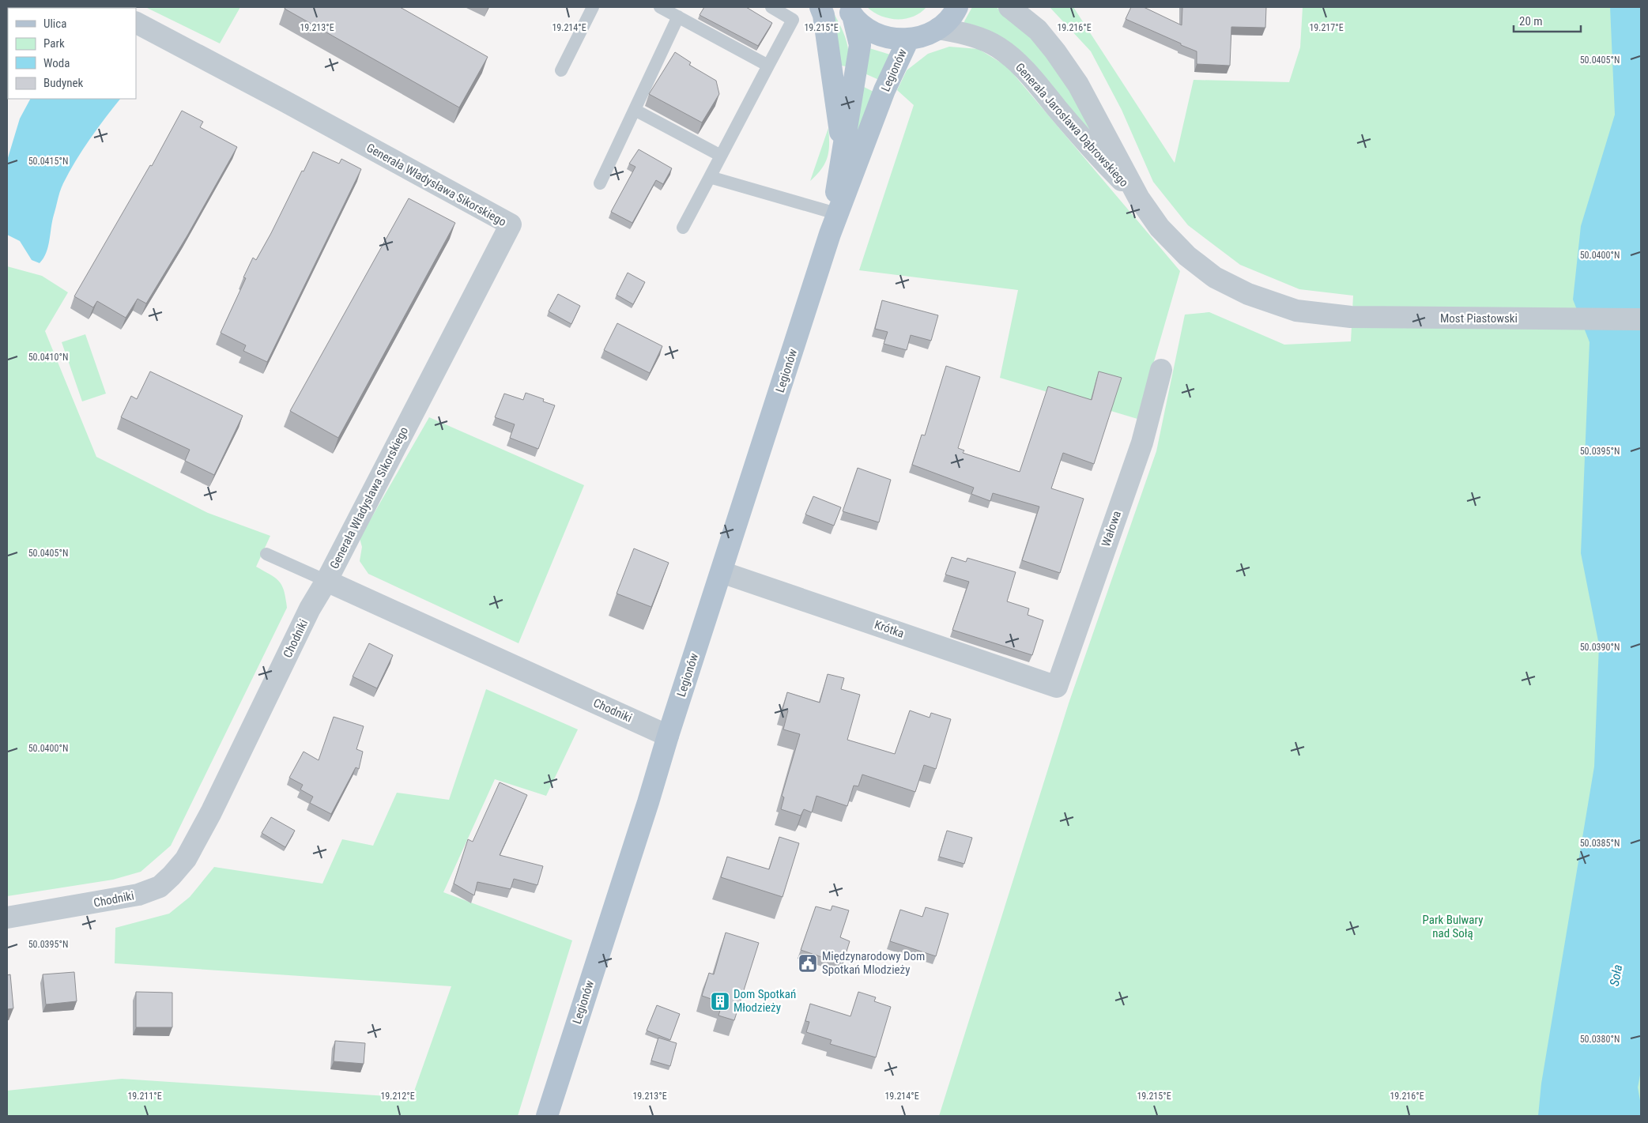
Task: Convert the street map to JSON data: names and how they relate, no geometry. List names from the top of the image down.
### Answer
{
  "streets": {
    "main road": ["Legionów"],
    "street": [
      "Generała Jarosława Dąbrowskiego",
      "Generała Władysława Sikorskiego",
      "Most Piastowski",
      "Wałowa",
      "Krótka",
      "Chodniki"
    ]
  },
  "crossings": [
    ["Legionów", "Krótka"],
    ["Legionów", "Chodniki"],
    ["Generała Jarosława Dąbrowskiego", "Most Piastowski"],
    ["Generała Władysława Sikorskiego", "Chodniki"],
    ["Wałowa", "Krótka"]
  ],
  "water": ["Soła"],
  "parks": ["Park Bulwary nad Sołą"],
  "places": {
    "public building": ["Międzynarodowy Dom Spotkań Mlodzieży"],
    "building": ["Dom Spotkań Młodzieży"]
  },
  "legend": [
    "Ulica",
    "Park",
    "Woda",
    "Budynek"
  ],
  "scale_bar": "20 m",
  "coordinates": [
    "19.213°E",
    "19.214°E",
    "19.215°E",
    "19.216°E",
    "19.217°E",
    "50.0405°N",
    "50.0415°N",
    "50.0400°N",
    "50.0410°N",
    "50.0395°N",
    "50.0390°N",
    "50.0385°N",
    "50.0380°N",
    "19.211°E",
    "19.212°E"
  ]
}
